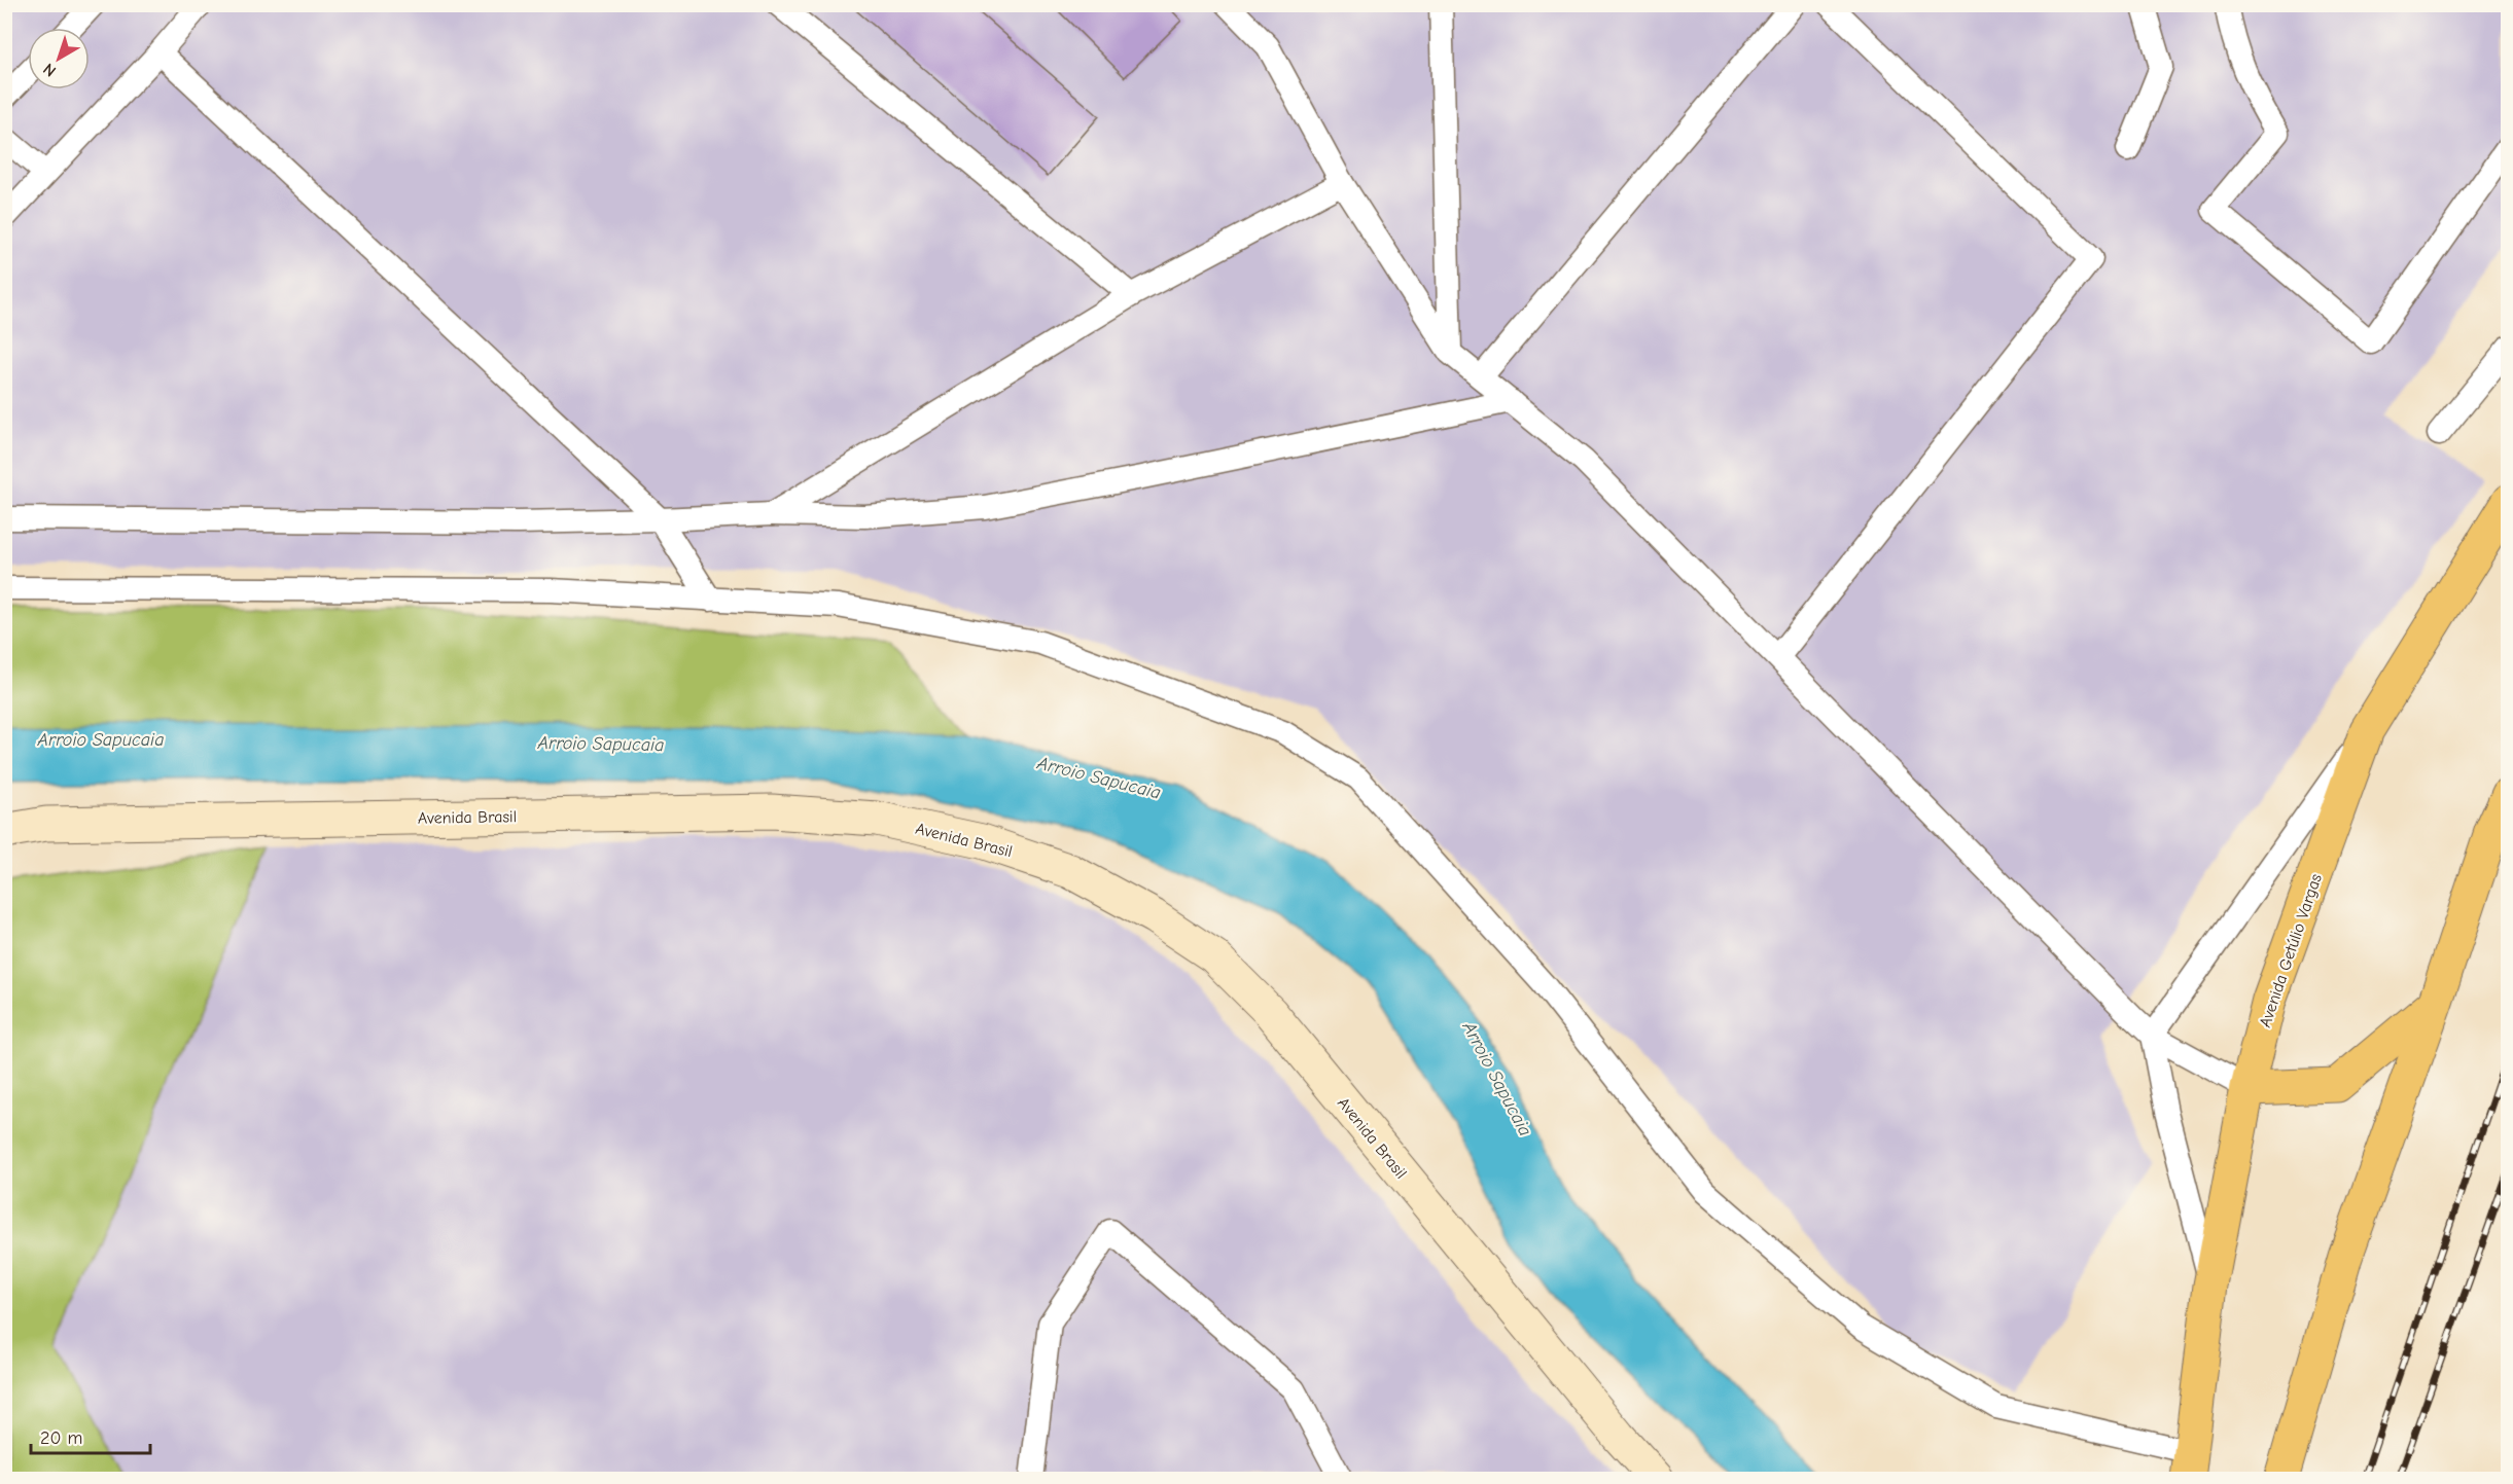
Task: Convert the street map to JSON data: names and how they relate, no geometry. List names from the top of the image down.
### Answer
{
  "streets": {
    "main road": ["Avenida Brasil", "Avenida Getúlio Vargas"]
  },
  "water": ["Arroio Sapucaia"],
  "scale_bar": "20 m",
  "north": "bottom left"
}
